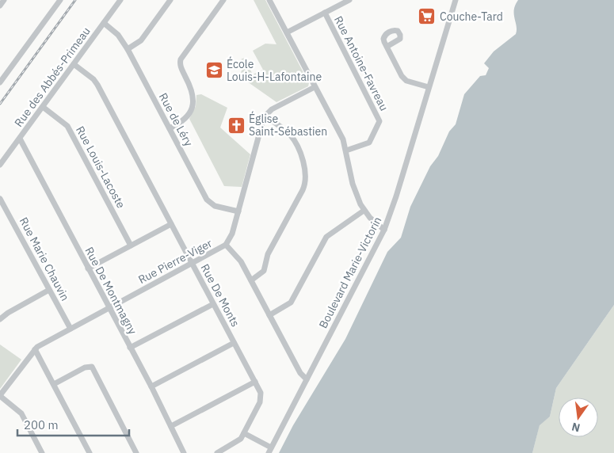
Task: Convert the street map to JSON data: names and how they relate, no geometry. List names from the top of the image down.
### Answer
{
  "streets": {
    "street": [
      "Rue Antoine-Favreau",
      "Rue des Abbés-Primeau",
      "Rue de Léry",
      "Rue Louis-Lacoste",
      "Rue Marie Chauvin",
      "Rue Pierre-Viger",
      "Boulevard Marie-Victorin",
      "Rue De Montmagny",
      "Rue De Monts"
    ]
  },
  "crossings": [
    ["Rue des Abbés-Primeau", "Rue de Léry"],
    ["Rue des Abbés-Primeau", "Rue Louis-Lacoste"],
    ["Rue des Abbés-Primeau", "Rue De Montmagny"],
    ["Rue des Abbés-Primeau", "Rue De Monts"],
    ["Rue de Léry", "Rue Pierre-Viger"],
    ["Rue Marie Chauvin", "Rue Pierre-Viger"],
    ["Rue Pierre-Viger", "Rue De Montmagny"],
    ["Rue Pierre-Viger", "Rue De Monts"]
  ],
  "places": {
    "supermarket": ["Couche-Tard"],
    "school or university": ["École Louis-H-Lafontaine"],
    "church": ["Église Saint-Sébastien"]
  },
  "scale_bar": "200 m",
  "north": "bottom"
}
